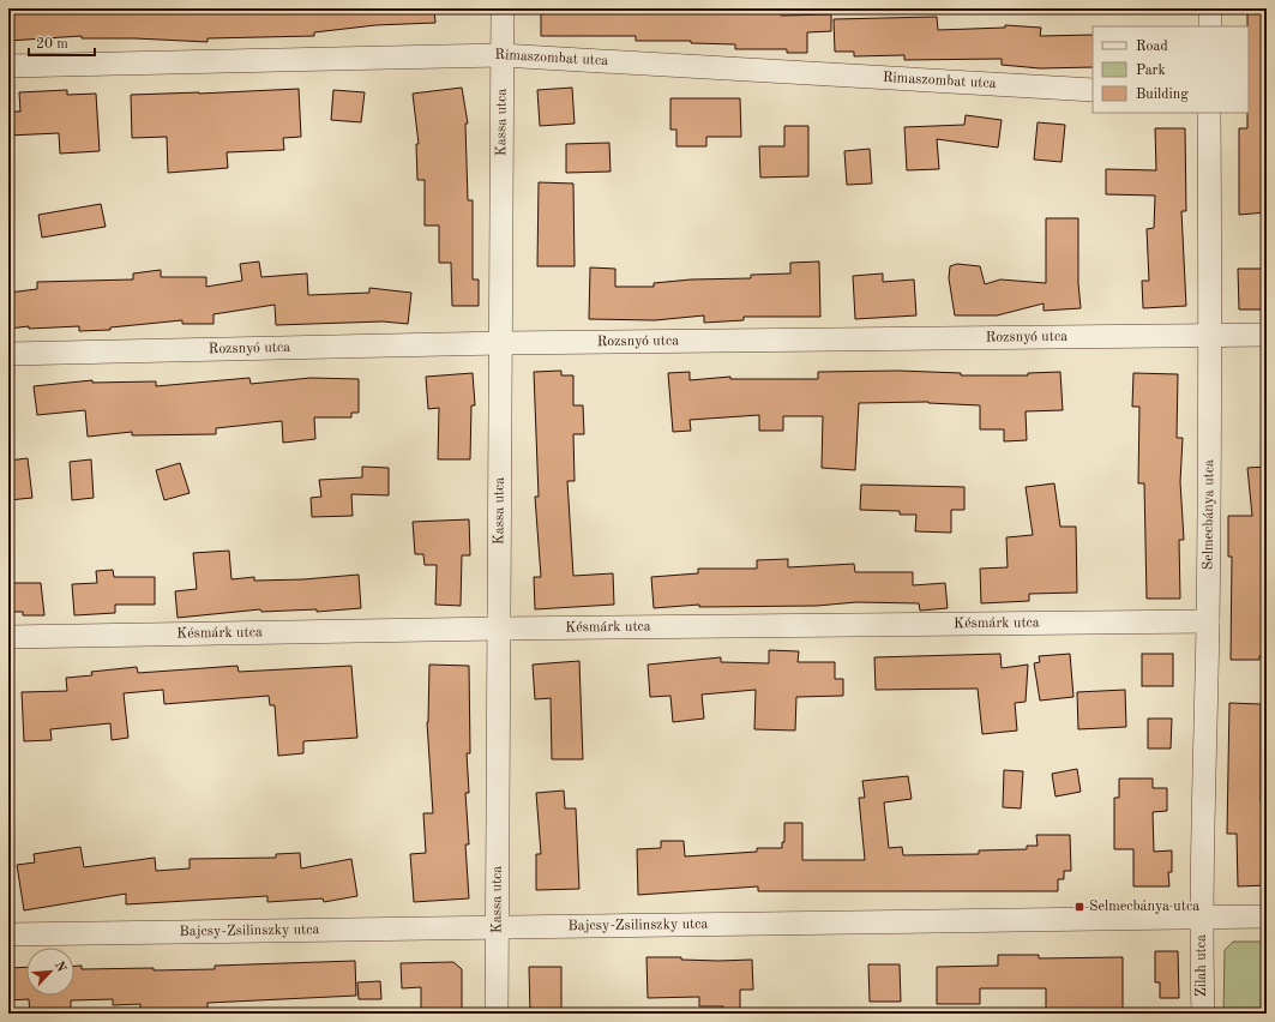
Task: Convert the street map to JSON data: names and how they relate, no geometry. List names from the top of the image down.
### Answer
{
  "streets": {
    "street": [
      "Rimaszombat utca",
      "Kassa utca",
      "Rozsnyó utca",
      "Selmecbánya utca",
      "Késmárk utca",
      "Bajcsy-Zsilinszky utca",
      "Zilah utca"
    ]
  },
  "crossings": [
    ["Rimaszombat utca", "Kassa utca"],
    ["Kassa utca", "Rozsnyó utca"],
    ["Kassa utca", "Késmárk utca"],
    ["Kassa utca", "Bajcsy-Zsilinszky utca"],
    ["Rozsnyó utca", "Selmecbánya utca"],
    ["Selmecbánya utca", "Késmárk utca"],
    ["Selmecbánya utca", "Bajcsy-Zsilinszky utca"],
    ["Selmecbánya utca", "Zilah utca"],
    ["Bajcsy-Zsilinszky utca", "Zilah utca"]
  ],
  "places": {
    "transit": ["Selmecbánya utca"]
  },
  "legend": ["Road", "Park", "Building"],
  "scale_bar": "20 m",
  "north": "top right"
}
